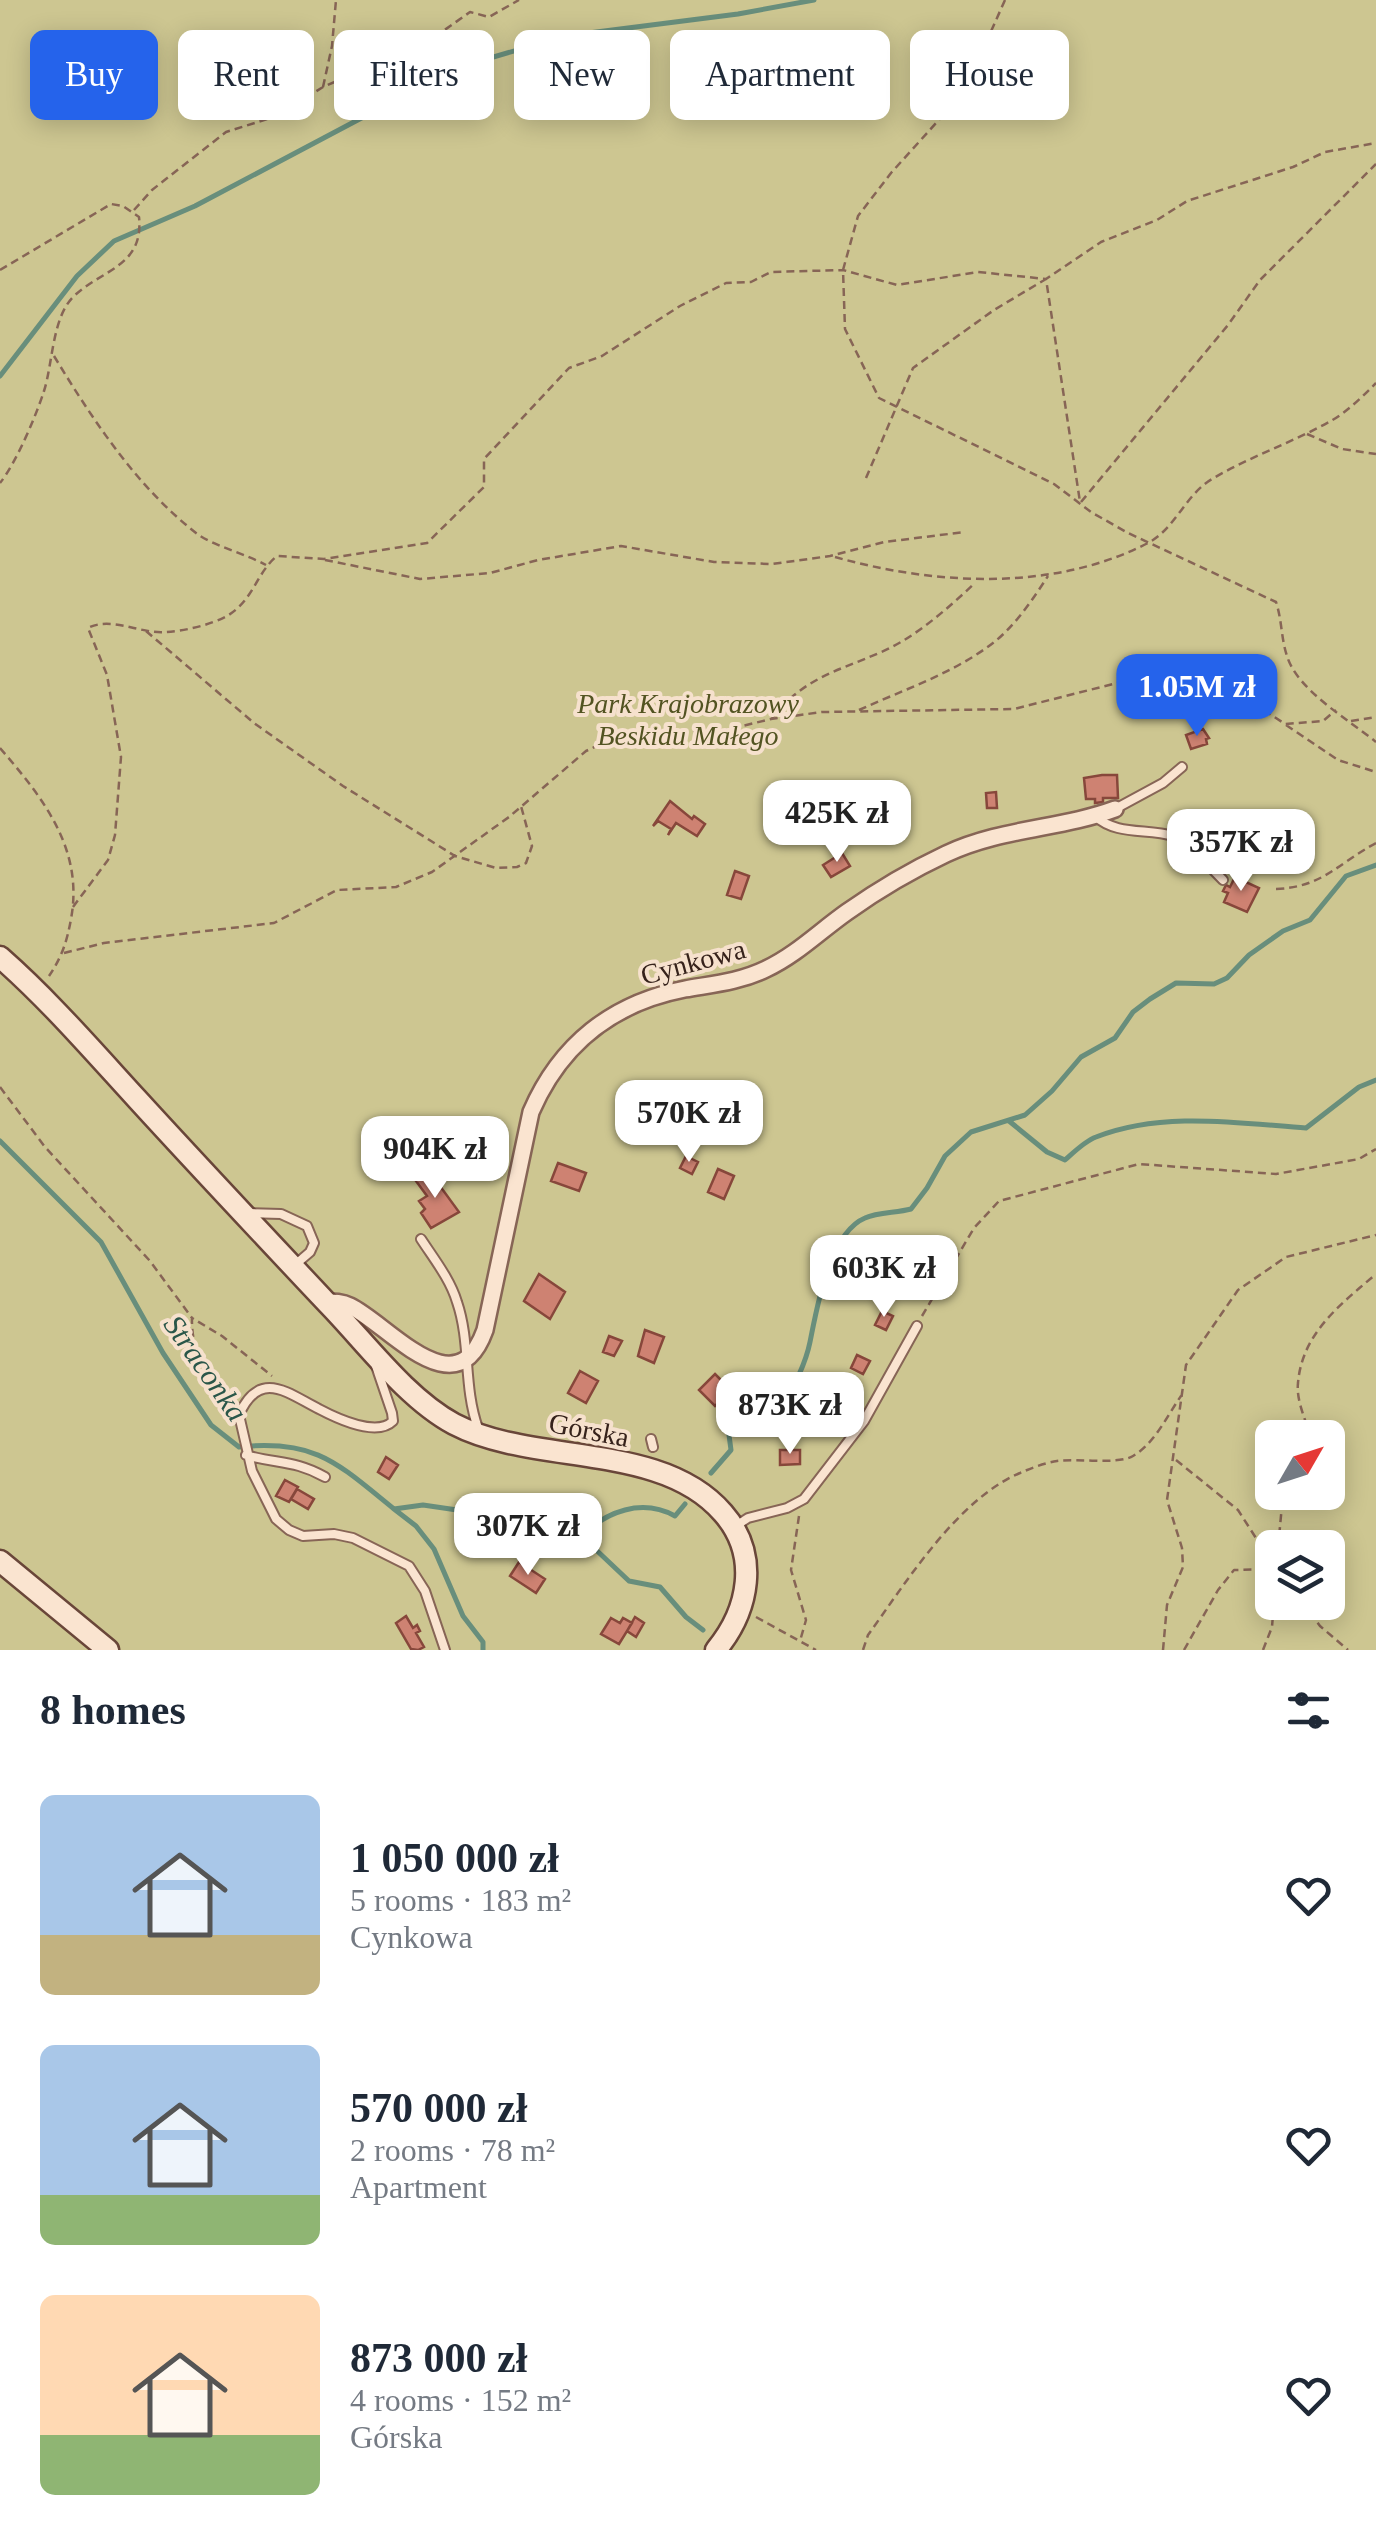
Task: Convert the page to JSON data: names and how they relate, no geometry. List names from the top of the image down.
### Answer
{
  "streets": {
    "street": ["Cynkowa", "Górska"]
  },
  "water": ["Straconka"],
  "parks": ["Park Krajobrazowy Beskidu Małego"],
  "north": "top right",
  "page": {
    "chip": [
      "Buy",
      "Rent",
      "Filters",
      "New",
      "Apartment",
      "House"
    ],
    "price": [
      "1.05M zł",
      "425K zł",
      "357K zł",
      "570K zł",
      "904K zł",
      "603K zł",
      "873K zł",
      "307K zł"
    ],
    "heading": "8 homes",
    "list": [
      {
        "name": "1 050 000 zł",
        "note": "5 rooms · 183 m² · Cynkowa"
      },
      {
        "name": "570 000 zł",
        "note": "2 rooms · 78 m² · Apartment"
      },
      {
        "name": "873 000 zł",
        "note": "4 rooms · 152 m² · Górska"
      }
    ]
  }
}
